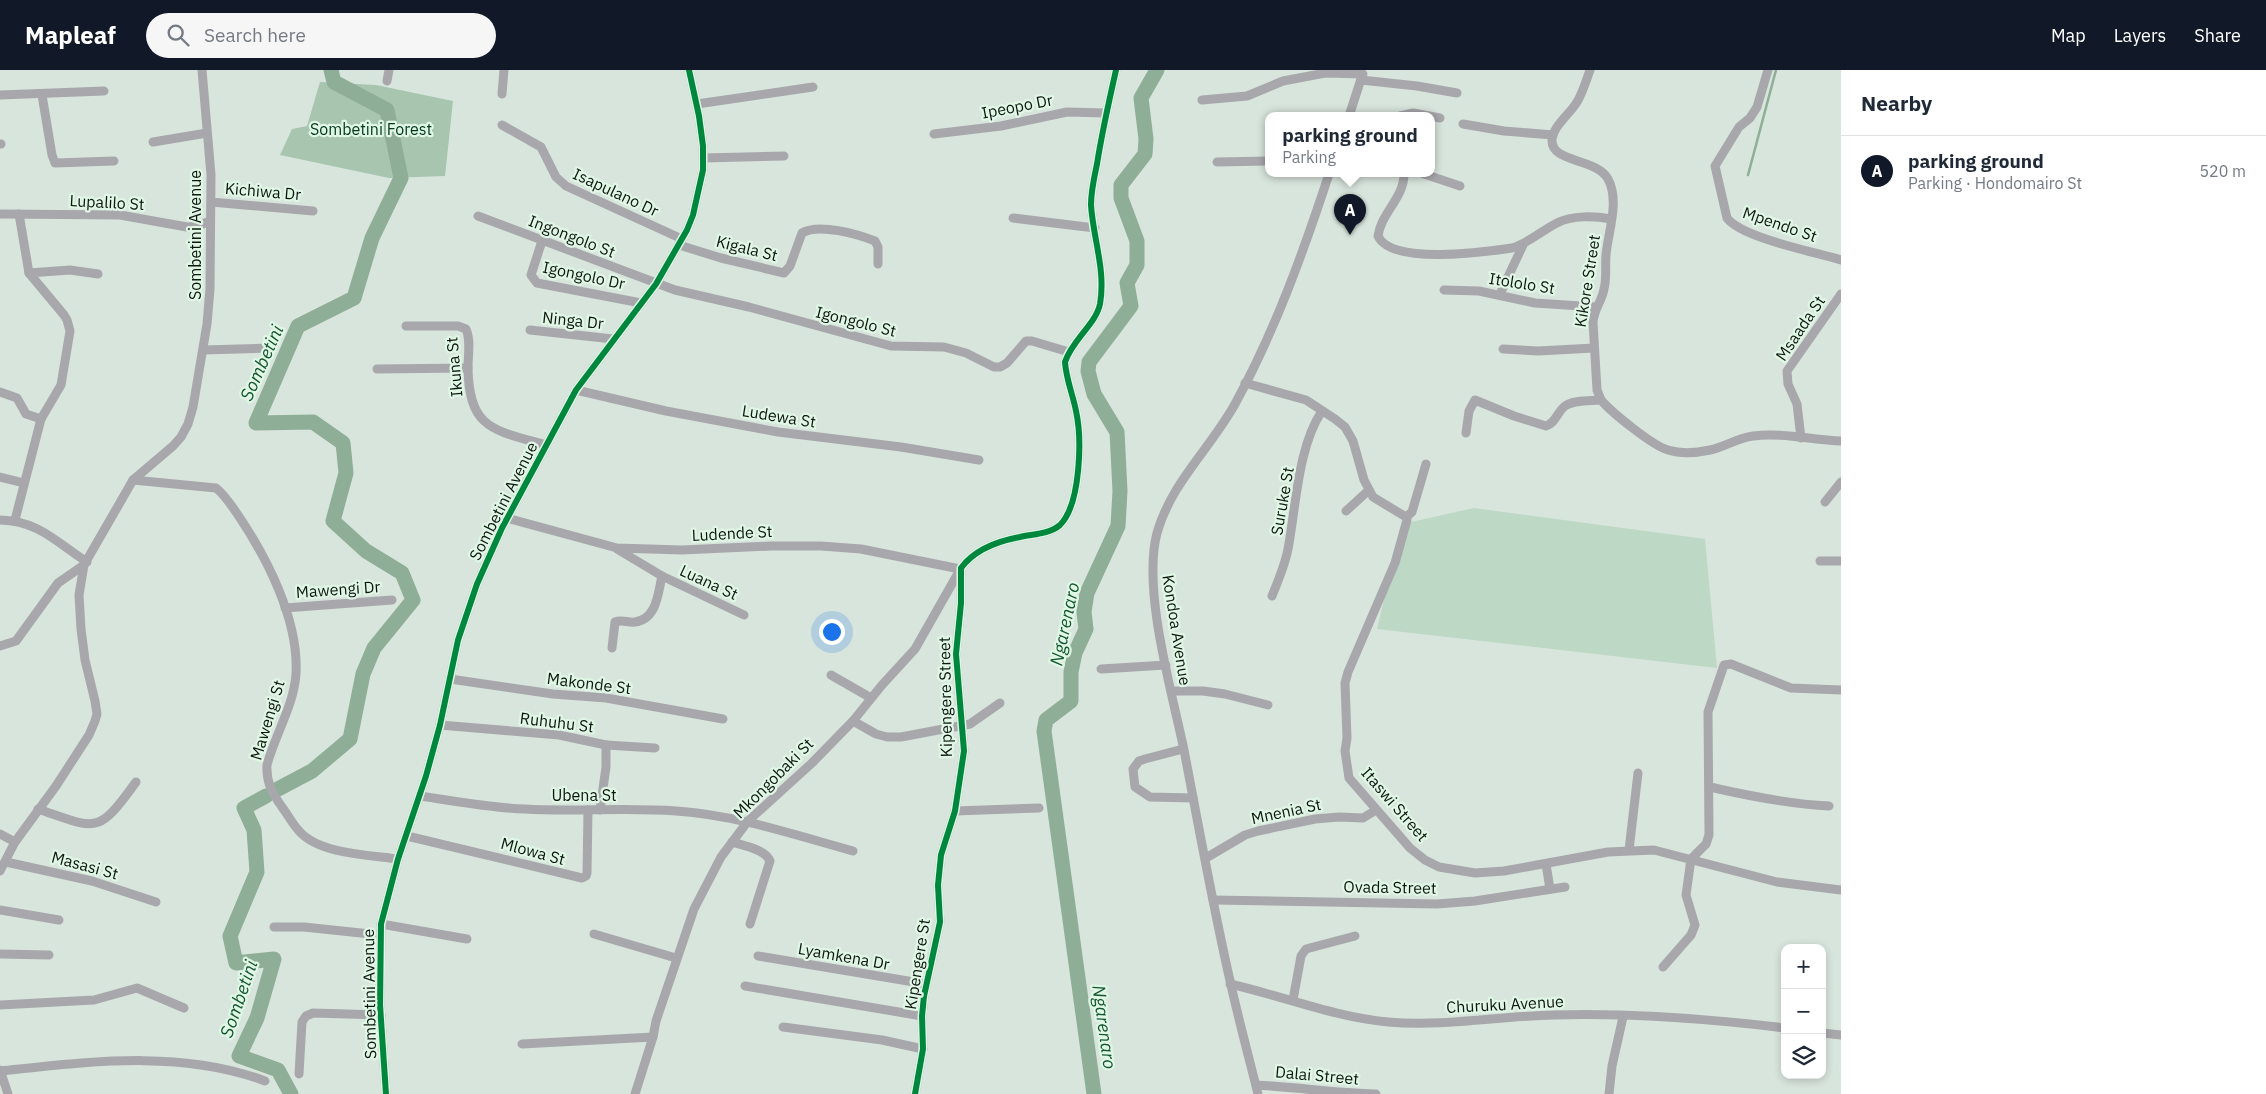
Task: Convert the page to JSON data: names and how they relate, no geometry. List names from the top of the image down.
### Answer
{
  "streets": {
    "street": [
      "Ipeopo Dr",
      "Kichiwa Dr",
      "Isapulano Dr",
      "Lupalilo St",
      "Mpendo St",
      "Sombetini Avenue",
      "Ingongolo St",
      "Kigala St",
      "Igongolo Dr",
      "Kikore Street",
      "Itololo St",
      "Ninga Dr",
      "Igongolo St",
      "Msaada St",
      "Ikuna St",
      "Ludewa St",
      "Suruke St",
      "Ludende St",
      "Luana St",
      "Mawengi Dr",
      "Kondoa Avenue",
      "Makonde St",
      "Kipengere Street",
      "Mawengi St",
      "Ruhuhu St",
      "Mkongobaki St",
      "Ubena St",
      "Itaswi Street",
      "Mnenia St",
      "Mlowa St",
      "Masasi St",
      "Ovada Street",
      "Lyamkena Dr",
      "Kipengere St",
      "Churuku Avenue",
      "Dalai Street"
    ]
  },
  "crossings": [
    ["Kichiwa Dr", "Sombetini Avenue"],
    ["Isapulano Dr", "Sombetini Avenue"],
    ["Isapulano Dr", "Kigala St"],
    ["Lupalilo St", "Sombetini Avenue"],
    ["Sombetini Avenue", "Ingongolo St"],
    ["Sombetini Avenue", "Kigala St"],
    ["Sombetini Avenue", "Igongolo Dr"],
    ["Sombetini Avenue", "Ninga Dr"],
    ["Sombetini Avenue", "Igongolo St"],
    ["Sombetini Avenue", "Ikuna St"],
    ["Sombetini Avenue", "Ludewa St"],
    ["Sombetini Avenue", "Ludende St"],
    ["Sombetini Avenue", "Makonde St"],
    ["Sombetini Avenue", "Mawengi St"],
    ["Sombetini Avenue", "Ruhuhu St"],
    ["Sombetini Avenue", "Ubena St"],
    ["Sombetini Avenue", "Mlowa St"],
    ["Sombetini Avenue", "Masasi St"],
    ["Ingongolo St", "Igongolo Dr"],
    ["Ingongolo St", "Igongolo St"],
    ["Kikore Street", "Itololo St"],
    ["Ludende St", "Luana St"],
    ["Ludende St", "Kipengere Street"],
    ["Ludende St", "Mkongobaki St"],
    ["Mawengi Dr", "Mawengi St"],
    ["Kondoa Avenue", "Mnenia St"],
    ["Kondoa Avenue", "Ovada Street"],
    ["Kondoa Avenue", "Churuku Avenue"],
    ["Kondoa Avenue", "Dalai Street"],
    ["Kipengere Street", "Mkongobaki St"],
    ["Kipengere Street", "Kipengere St"],
    ["Ruhuhu St", "Ubena St"],
    ["Mkongobaki St", "Ubena St"],
    ["Ubena St", "Mlowa St"],
    ["Itaswi Street", "Mnenia St"],
    ["Lyamkena Dr", "Kipengere St"]
  ],
  "water": ["Sombetini", "Ngarenaro"],
  "parks": ["Sombetini Forest"],
  "page": {
    "header": "Mapleaf",
    "search": "Search here",
    "nav": ["Map", "Layers", "Share"],
    "heading": "Nearby",
    "popup": ["parking ground", "Parking"],
    "list": [
      {
        "mark": "A",
        "name": "parking ground",
        "note": "Parking · Hondomairo St",
        "value": "520 m"
      }
    ],
    "pins": "A",
    "map_buttons": ["+", "−"]
  }
}
